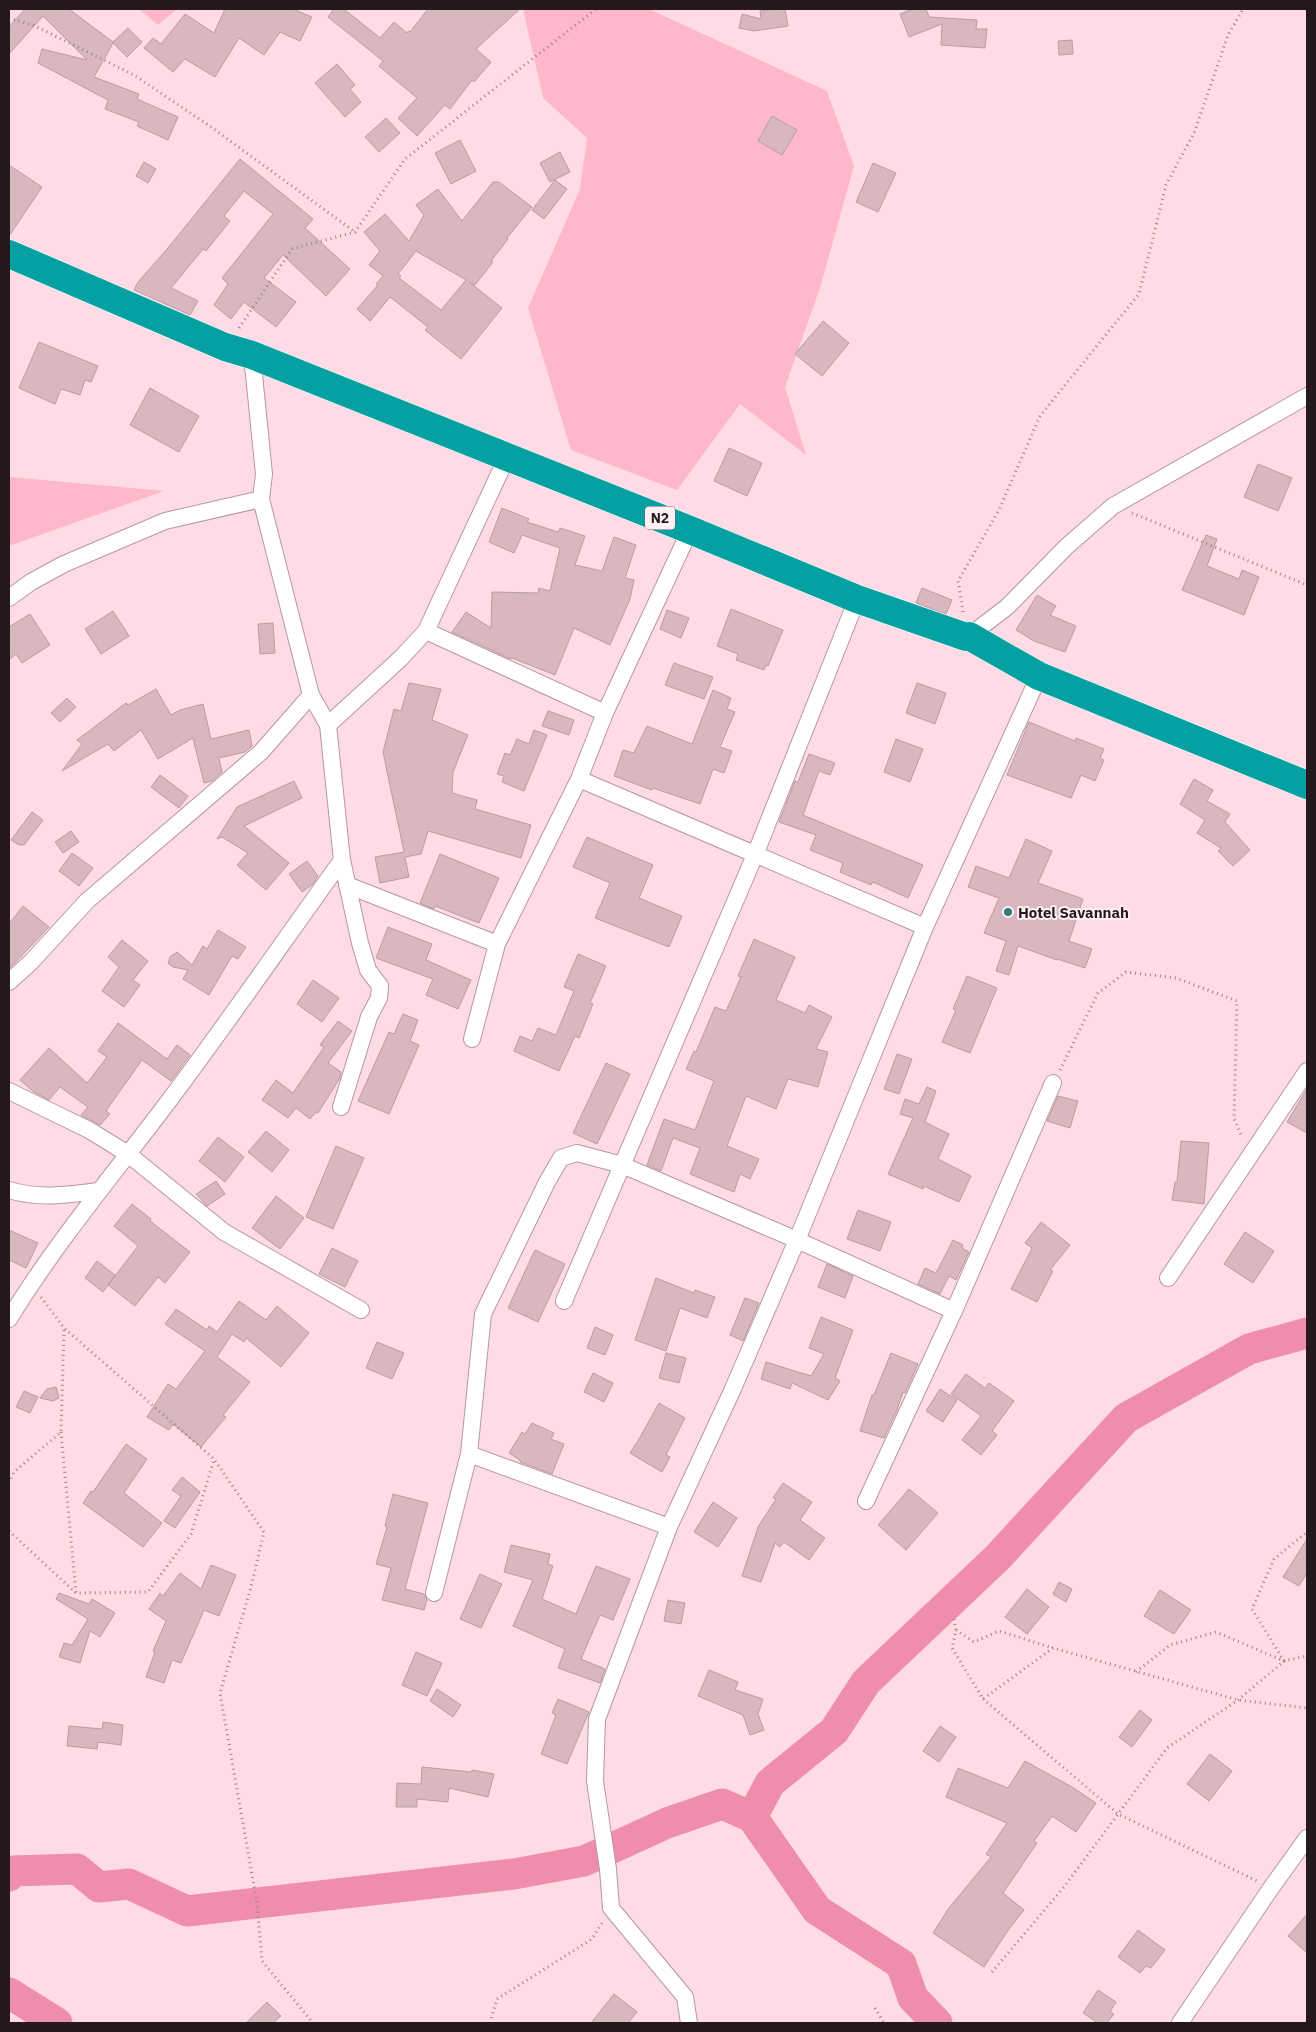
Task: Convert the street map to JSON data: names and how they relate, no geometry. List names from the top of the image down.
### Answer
{
  "streets": {
    "highway": ["N2"]
  },
  "places": ["Hotel Savannah"]
}
